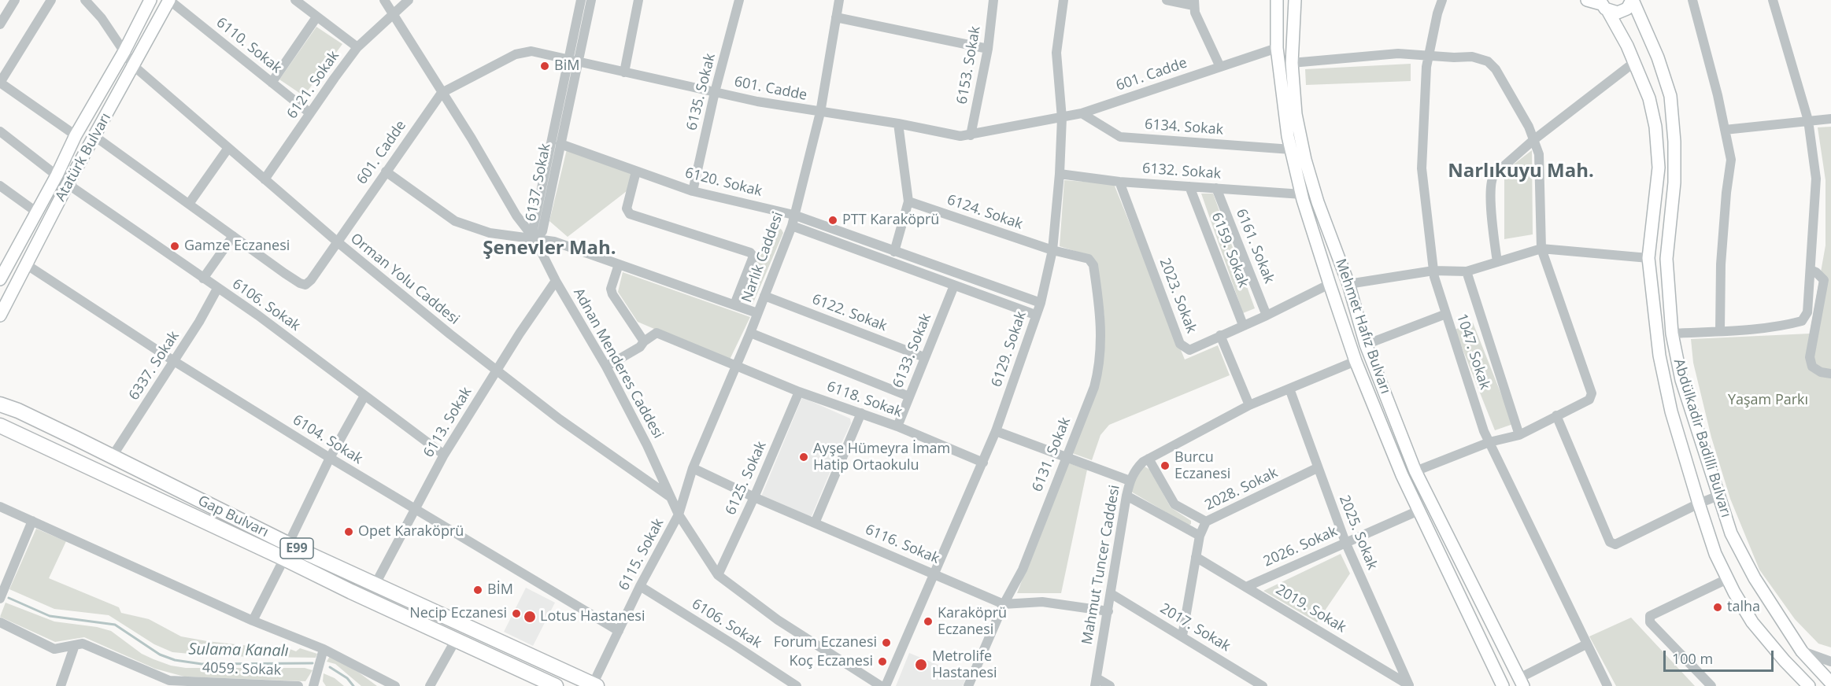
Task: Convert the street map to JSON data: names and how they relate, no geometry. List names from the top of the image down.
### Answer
{
  "streets": {
    "highway": ["Gap Bulvarı", "E99"],
    "main road": ["Atatürk Bulvarı", "Mehmet Hafız Bulvarı", "Abdülkadir Badilli Bulvarı"],
    "street": [
      "6110. Sokak",
      "6153. Sokak",
      "601. Cadde",
      "6121. Sokak",
      "6135. Sokak",
      "6134. Sokak",
      "6132. Sokak",
      "6137. Sokak",
      "6120. Sokak",
      "6124. Sokak",
      "6161. Sokak",
      "6159. Sokak",
      "Narlık Caddesi",
      "Orman Yolu Caddesi",
      "2023. Sokak",
      "6106. Sokak",
      "6122. Sokak",
      "6129. Sokak",
      "6133. Sokak",
      "1047. Sokak",
      "Adnan Menderes Caddesi",
      "6337. Sokak",
      "6118. Sokak",
      "6113. Sokak",
      "6104. Sokak",
      "6131. Sokak",
      "6125. Sokak",
      "2028. Sokak",
      "2025. Sokak",
      "6116. Sokak",
      "2026. Sokak",
      "6115. Sokak",
      "Mahmut Tuncer Caddesi",
      "2019. Sokak",
      "2017. Sokak",
      "4059. Sokak"
    ]
  },
  "crossings": [
    ["6110. Sokak", "6121. Sokak"],
    ["6110. Sokak", "Atatürk Bulvarı"],
    ["6153. Sokak", "601. Cadde"],
    ["601. Cadde", "6135. Sokak"],
    ["601. Cadde", "6134. Sokak"],
    ["601. Cadde", "6137. Sokak"],
    ["601. Cadde", "Narlık Caddesi"],
    ["601. Cadde", "Orman Yolu Caddesi"],
    ["601. Cadde", "Mehmet Hafız Bulvarı"],
    ["601. Cadde", "6129. Sokak"],
    ["601. Cadde", "Adnan Menderes Caddesi"],
    ["6121. Sokak", "Orman Yolu Caddesi"],
    ["6121. Sokak", "Adnan Menderes Caddesi"],
    ["6135. Sokak", "6120. Sokak"],
    ["6134. Sokak", "Mehmet Hafız Bulvarı"],
    ["Atatürk Bulvarı", "Orman Yolu Caddesi"],
    ["Atatürk Bulvarı", "6106. Sokak"],
    ["Atatürk Bulvarı", "6104. Sokak"],
    ["6132. Sokak", "6161. Sokak"],
    ["6132. Sokak", "6159. Sokak"],
    ["6132. Sokak", "2023. Sokak"],
    ["6132. Sokak", "Mehmet Hafız Bulvarı"],
    ["6132. Sokak", "6129. Sokak"],
    ["6137. Sokak", "6120. Sokak"],
    ["6137. Sokak", "Adnan Menderes Caddesi"],
    ["6120. Sokak", "Narlık Caddesi"],
    ["6120. Sokak", "6129. Sokak"],
    ["6124. Sokak", "6129. Sokak"],
    ["6124. Sokak", "6131. Sokak"],
    ["6161. Sokak", "2023. Sokak"],
    ["6159. Sokak", "2023. Sokak"],
    ["Narlık Caddesi", "6122. Sokak"],
    ["Narlık Caddesi", "Adnan Menderes Caddesi"],
    ["Narlık Caddesi", "6118. Sokak"],
    ["Narlık Caddesi", "6116. Sokak"],
    ["Narlık Caddesi", "6115. Sokak"],
    ["Orman Yolu Caddesi", "Adnan Menderes Caddesi"],
    ["Orman Yolu Caddesi", "6113. Sokak"],
    ["2023. Sokak", "Mehmet Hafız Bulvarı"],
    ["6106. Sokak", "6337. Sokak"],
    ["6106. Sokak", "6113. Sokak"],
    ["6106. Sokak", "6115. Sokak"],
    ["6122. Sokak", "6133. Sokak"],
    ["Mehmet Hafız Bulvarı", "2026. Sokak"],
    ["Mehmet Hafız Bulvarı", "Mahmut Tuncer Caddesi"],
    ["6129. Sokak", "6118. Sokak"],
    ["6129. Sokak", "6131. Sokak"],
    ["6129. Sokak", "6116. Sokak"],
    ["6133. Sokak", "6118. Sokak"],
    ["Adnan Menderes Caddesi", "6113. Sokak"],
    ["Adnan Menderes Caddesi", "6125. Sokak"],
    ["Adnan Menderes Caddesi", "6115. Sokak"],
    ["6337. Sokak", "6104. Sokak"],
    ["6337. Sokak", "Gap Bulvarı"],
    ["6118. Sokak", "6125. Sokak"],
    ["6113. Sokak", "6104. Sokak"],
    ["6113. Sokak", "Gap Bulvarı"],
    ["6104. Sokak", "6115. Sokak"],
    ["6131. Sokak", "6116. Sokak"],
    ["6125. Sokak", "6116. Sokak"],
    ["2028. Sokak", "2025. Sokak"],
    ["2028. Sokak", "2019. Sokak"],
    ["2028. Sokak", "2017. Sokak"],
    ["Gap Bulvarı", "6115. Sokak"],
    ["2025. Sokak", "2026. Sokak"],
    ["2025. Sokak", "Mahmut Tuncer Caddesi"],
    ["2025. Sokak", "2019. Sokak"],
    ["6116. Sokak", "Mahmut Tuncer Caddesi"],
    ["2026. Sokak", "2019. Sokak"],
    ["Mahmut Tuncer Caddesi", "2017. Sokak"]
  ],
  "districts": ["Narlıkuyu Mah.", "Şenevler Mah."],
  "water": ["Sulama Kanalı"],
  "parks": ["Yaşam Parkı"],
  "places": [
    "BiM",
    "PTT Karaköprü",
    "Gamze Eczanesi",
    "Ayşe Hümeyra İmam Hatip Ortaokulu",
    "Burcu Eczanesi",
    "Opet Karaköprü",
    "BİM",
    "talha",
    "Necip Eczanesi",
    "Lotus Hastanesi",
    "Karaköprü Eczanesi",
    "Forum Eczanesi",
    "Koç Eczanesi",
    "Metrolife Hastanesi"
  ],
  "scale_bar": "100 m"
}
